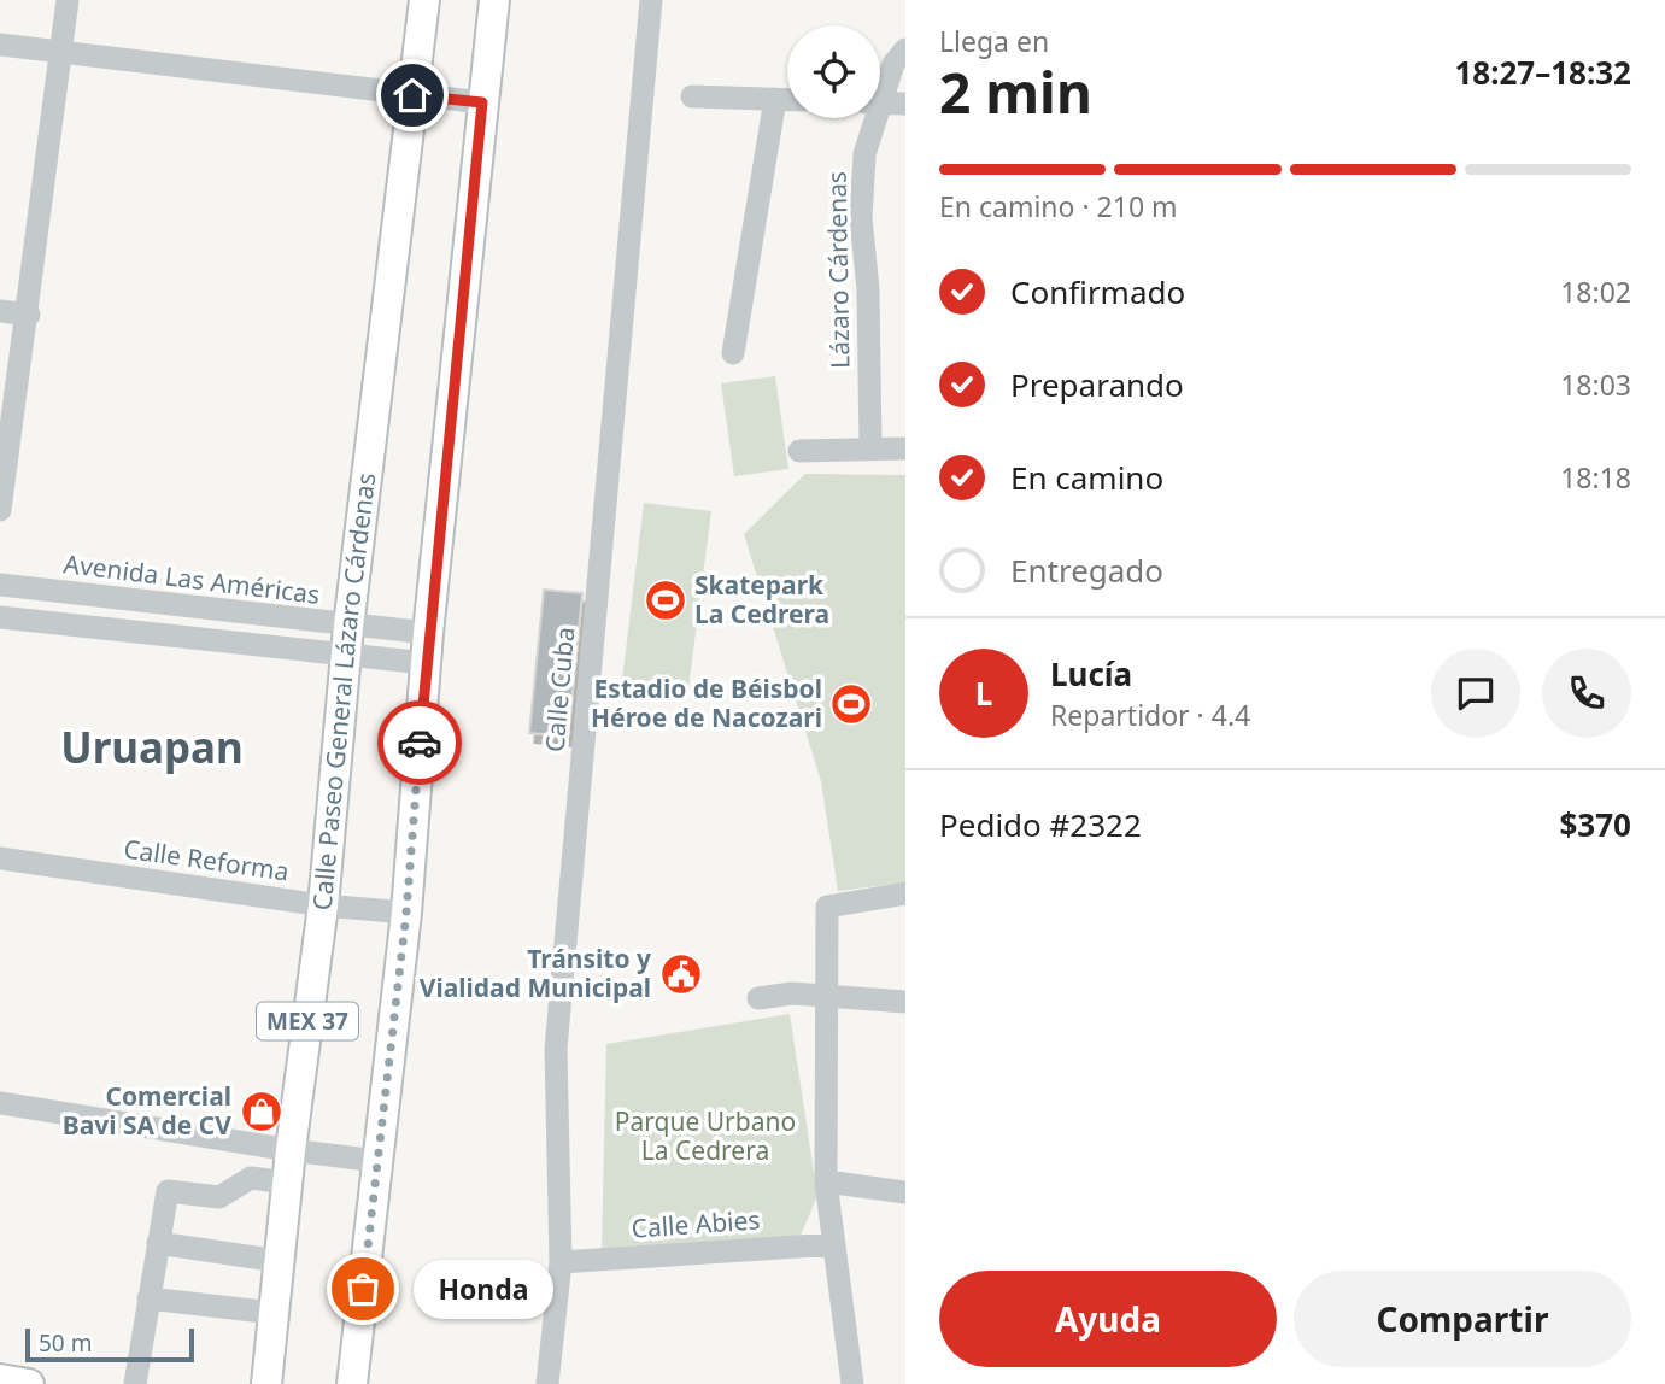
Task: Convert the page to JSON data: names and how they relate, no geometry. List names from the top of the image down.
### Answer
{
  "streets": {
    "main road": ["Calle Paseo General Lázaro Cárdenas", "MEX 37"],
    "street": [
      "Lázaro Cárdenas",
      "Avenida Las Américas",
      "Calle Cuba",
      "Calle Reforma",
      "Calle Abies"
    ]
  },
  "crossings": [
    ["Avenida Las Américas", "Calle Paseo General Lázaro Cárdenas"],
    ["Avenida Las Américas", "MEX 37"],
    ["Calle Cuba", "Calle Abies"],
    ["Calle Paseo General Lázaro Cárdenas", "Calle Reforma"],
    ["Calle Reforma", "MEX 37"]
  ],
  "districts": ["Uruapan"],
  "parks": ["Parque Urbano La Cedrera"],
  "places": {
    "sports": ["Skatepark La Cedrera", "Estadio de Béisbol Héroe de Nacozari"],
    "public building": ["Tránsito y Vialidad Municipal"],
    "shop": ["Comercial Bavi SA de CV"],
    "other": ["Honda"]
  },
  "scale_bar": "50 m",
  "page": {
    "heading": ["2 min", "Llega en", "18:27–18:32"],
    "panel": [
      "Lucía",
      "Repartidor · 4.4",
      "Pedido #2322",
      "$370"
    ],
    "bar": "En camino · 210 m",
    "list": [
      ["Confirmado", "18:02"],
      ["Preparando", "18:03"],
      ["En camino", "18:18"],
      "Entregado"
    ],
    "round": "L",
    "buttons": ["Ayuda", "Compartir"],
    "bubble": "Honda",
    "scale": "50 m"
  }
}
